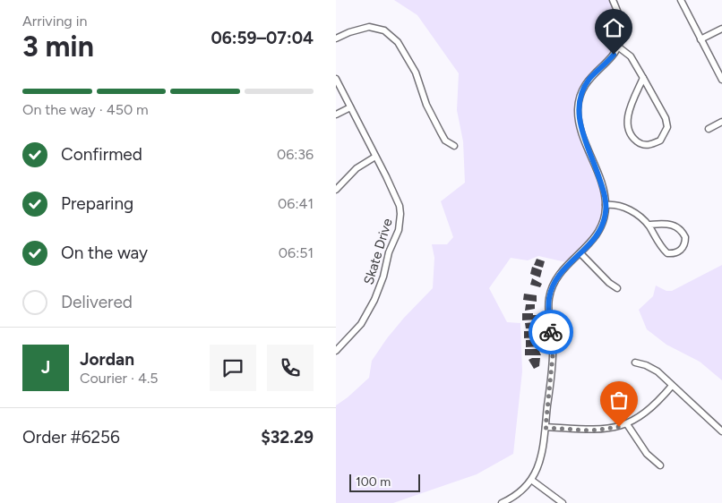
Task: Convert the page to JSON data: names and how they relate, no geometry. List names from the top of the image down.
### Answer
{
  "streets": {
    "street": ["Skate Drive"]
  },
  "scale_bar": "100 m",
  "page": {
    "heading": ["3 min", "Arriving in", "06:59–07:04"],
    "panel": [
      "Jordan",
      "Courier · 4.5",
      "Order #6256",
      "$32.29"
    ],
    "bar": "On the way · 450 m",
    "list": [
      ["Confirmed", "06:36"],
      ["Preparing", "06:41"],
      ["On the way", "06:51"],
      "Delivered"
    ],
    "round": "J",
    "scale": "100 m"
  }
}
